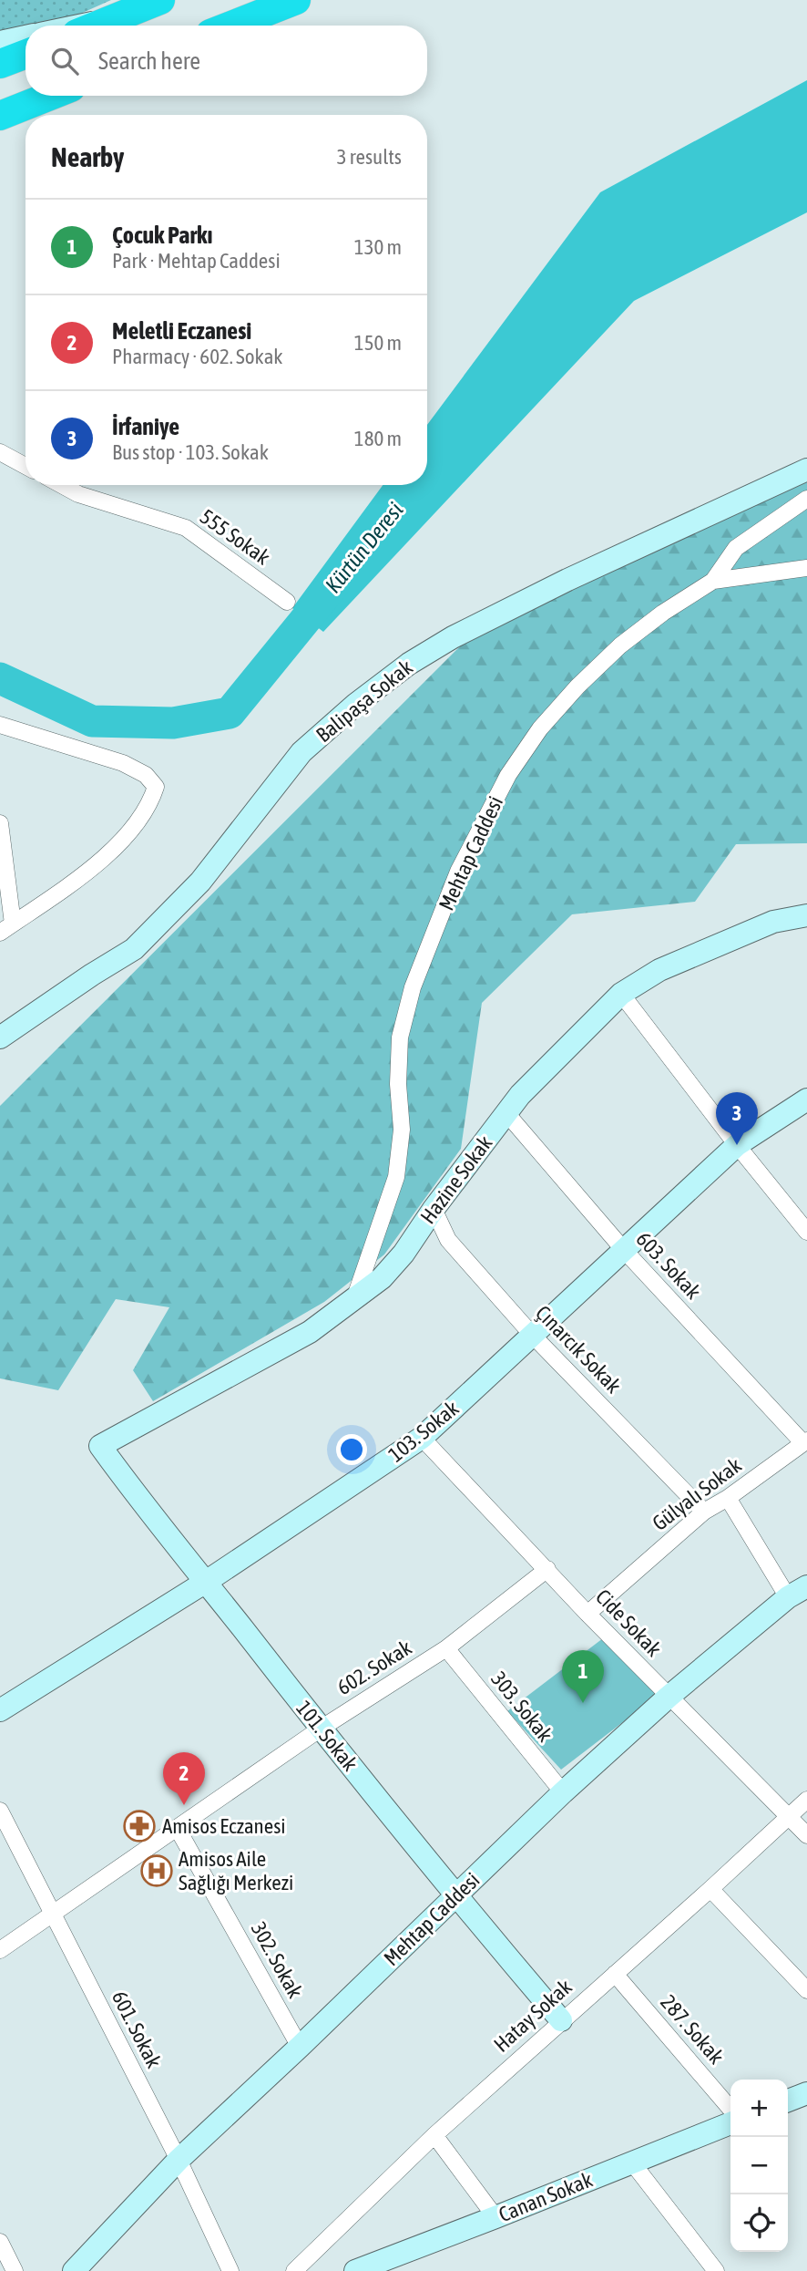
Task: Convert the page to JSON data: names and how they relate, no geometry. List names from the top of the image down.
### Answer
{
  "streets": {
    "street": [
      "555 Sokak",
      "Balipaşa Sokak",
      "Mehtap Caddesi",
      "Hazine Sokak",
      "603. Sokak",
      "Çınarcık Sokak",
      "103. Sokak",
      "Gülyalı Sokak",
      "Cide Sokak",
      "602. Sokak",
      "303. Sokak",
      "101. Sokak",
      "302. Sokak",
      "Hatay Sokak",
      "601. Sokak",
      "287. Sokak",
      "Canan Sokak"
    ]
  },
  "crossings": [
    ["Mehtap Caddesi", "Hazine Sokak"],
    ["Mehtap Caddesi", "Cide Sokak"],
    ["Mehtap Caddesi", "303. Sokak"],
    ["Mehtap Caddesi", "101. Sokak"],
    ["Mehtap Caddesi", "302. Sokak"],
    ["Mehtap Caddesi", "601. Sokak"],
    ["Hazine Sokak", "603. Sokak"],
    ["Hazine Sokak", "Çınarcık Sokak"],
    ["Hazine Sokak", "101. Sokak"],
    ["603. Sokak", "103. Sokak"],
    ["603. Sokak", "Gülyalı Sokak"],
    ["Çınarcık Sokak", "103. Sokak"],
    ["Çınarcık Sokak", "Gülyalı Sokak"],
    ["103. Sokak", "Cide Sokak"],
    ["103. Sokak", "101. Sokak"],
    ["Gülyalı Sokak", "Cide Sokak"],
    ["Cide Sokak", "602. Sokak"],
    ["Cide Sokak", "Hatay Sokak"],
    ["602. Sokak", "303. Sokak"],
    ["602. Sokak", "101. Sokak"],
    ["602. Sokak", "302. Sokak"],
    ["602. Sokak", "601. Sokak"],
    ["101. Sokak", "Hatay Sokak"],
    ["Hatay Sokak", "287. Sokak"]
  ],
  "water": ["Kürtün Deresi"],
  "places": {
    "pharmacy": ["Amisos Eczanesi"],
    "hospital": ["Amisos Aile Sağlığı Merkezi"]
  },
  "page": {
    "search": "Search here",
    "heading": ["Nearby", "3 results"],
    "list": [
      {
        "mark": "1",
        "name": "Çocuk Parkı",
        "note": "Park · Mehtap Caddesi",
        "value": "130 m"
      },
      {
        "mark": "2",
        "name": "Meletli Eczanesi",
        "note": "Pharmacy · 602. Sokak",
        "value": "150 m"
      },
      {
        "mark": "3",
        "name": "İrfaniye",
        "note": "Bus stop · 103. Sokak",
        "value": "180 m"
      }
    ],
    "pins": ["3", "1", "2"],
    "map_buttons": ["+", "−"]
  }
}
